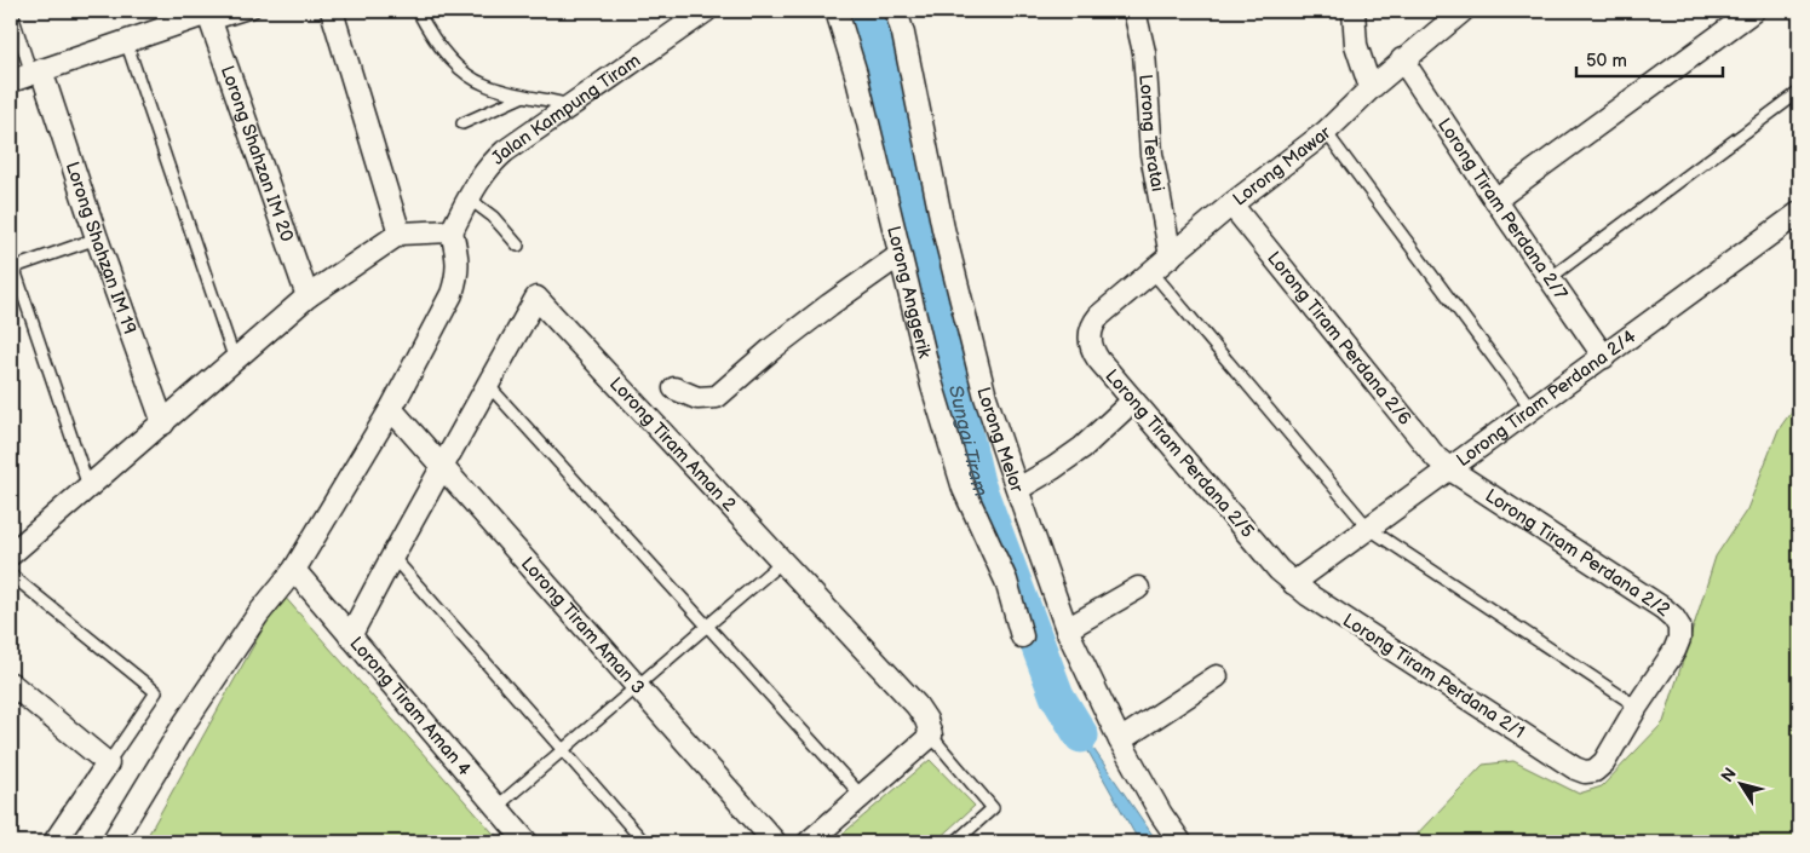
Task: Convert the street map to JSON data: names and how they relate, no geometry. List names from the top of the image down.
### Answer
{
  "streets": {
    "street": [
      "Jalan Kampung Tiram",
      "Lorong Teratai",
      "Lorong Shahzan IM 20",
      "Lorong Mawar",
      "Lorong Tiram Perdana 2/7",
      "Lorong Shahzan IM 19",
      "Lorong Anggerik",
      "Lorong Tiram Perdana 2/6",
      "Lorong Tiram Perdana 2/4",
      "Lorong Melor",
      "Lorong Tiram Aman 2",
      "Lorong Tiram Perdana 2/5",
      "Lorong Tiram Perdana 2/2",
      "Lorong Tiram Aman 3",
      "Lorong Tiram Perdana 2/1",
      "Lorong Tiram Aman 4"
    ]
  },
  "crossings": [
    ["Lorong Teratai", "Lorong Mawar"],
    ["Lorong Mawar", "Lorong Tiram Perdana 2/7"],
    ["Lorong Mawar", "Lorong Tiram Perdana 2/6"],
    ["Lorong Mawar", "Lorong Tiram Perdana 2/5"],
    ["Lorong Tiram Perdana 2/7", "Lorong Tiram Perdana 2/4"],
    ["Lorong Tiram Perdana 2/6", "Lorong Tiram Perdana 2/4"],
    ["Lorong Tiram Perdana 2/6", "Lorong Tiram Perdana 2/2"],
    ["Lorong Tiram Perdana 2/4", "Lorong Tiram Perdana 2/5"],
    ["Lorong Tiram Perdana 2/4", "Lorong Tiram Perdana 2/2"],
    ["Lorong Tiram Perdana 2/4", "Lorong Tiram Perdana 2/1"],
    ["Lorong Tiram Aman 2", "Lorong Tiram Aman 3"],
    ["Lorong Tiram Aman 2", "Lorong Tiram Aman 4"],
    ["Lorong Tiram Perdana 2/5", "Lorong Tiram Perdana 2/1"],
    ["Lorong Tiram Perdana 2/2", "Lorong Tiram Perdana 2/1"]
  ],
  "water": ["Sungai Tiram"],
  "scale_bar": "50 m",
  "north": "top left"
}
